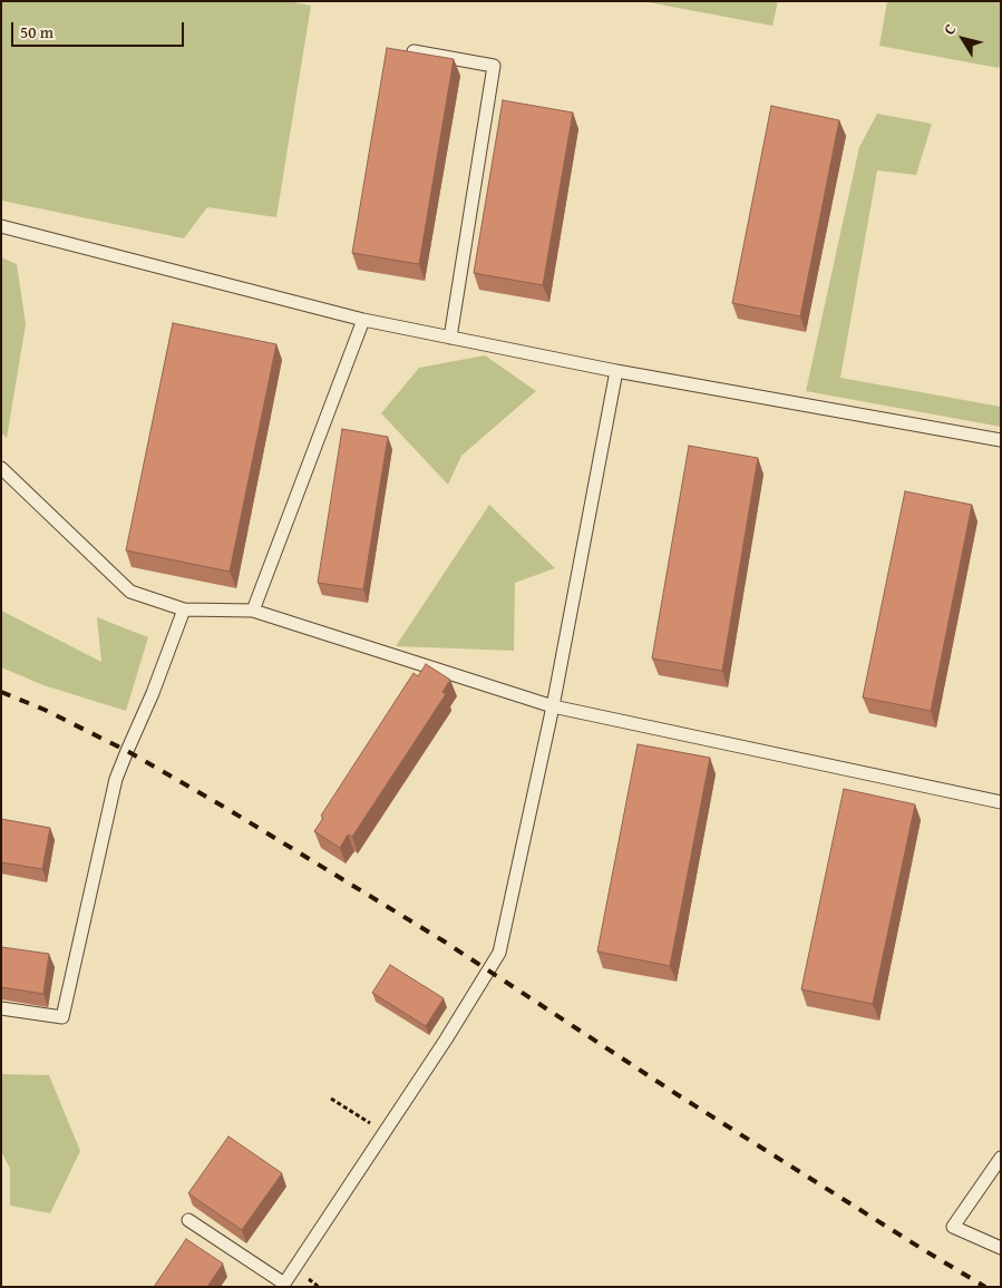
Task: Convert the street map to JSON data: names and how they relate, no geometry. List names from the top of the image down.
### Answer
{
  "scale_bar": "50 m",
  "north": "top left"
}
